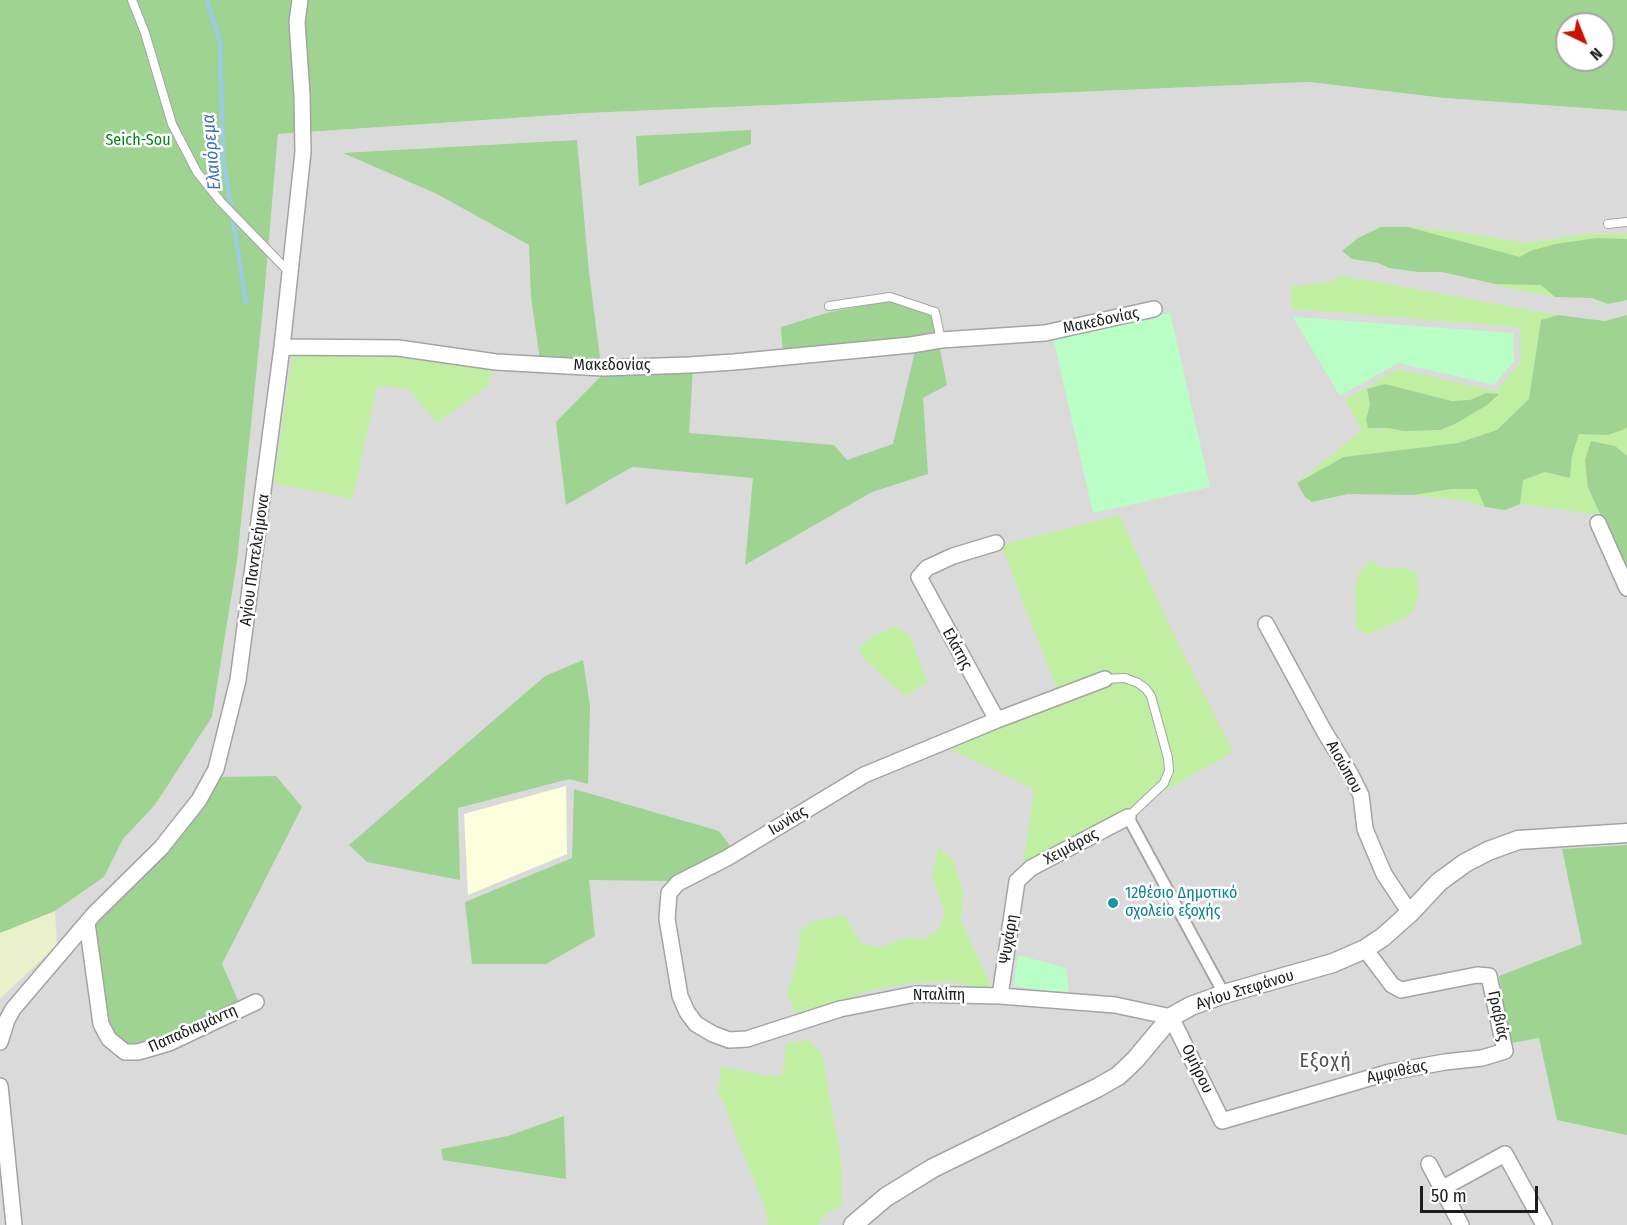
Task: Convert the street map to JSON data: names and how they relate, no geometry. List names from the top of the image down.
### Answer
{
  "streets": {
    "street": [
      "Μακεδονίας",
      "Αγίου Παντελεήμονα",
      "Ελάτης",
      "Αισώπου",
      "Ιωνίας",
      "Χειμάρας",
      "Ψυχάρη",
      "Αγίου Στεφάνου",
      "Νταλίπη",
      "Γραβιάς",
      "Παπαδιαμάντη",
      "Ομήρου",
      "Αμφιθέας"
    ]
  },
  "crossings": [
    ["Μακεδονίας", "Αγίου Παντελεήμονα"],
    ["Αγίου Παντελεήμονα", "Παπαδιαμάντη"],
    ["Ελάτης", "Ιωνίας"],
    ["Αισώπου", "Αγίου Στεφάνου"],
    ["Ιωνίας", "Νταλίπη"],
    ["Χειμάρας", "Ψυχάρη"],
    ["Ψυχάρη", "Νταλίπη"],
    ["Αγίου Στεφάνου", "Νταλίπη"],
    ["Αγίου Στεφάνου", "Γραβιάς"],
    ["Αγίου Στεφάνου", "Ομήρου"],
    ["Νταλίπη", "Ομήρου"],
    ["Γραβιάς", "Αμφιθέας"],
    ["Ομήρου", "Αμφιθέας"]
  ],
  "districts": ["Εξοχή"],
  "water": ["Ελαιόρεμα"],
  "parks": ["Seich-Sou"],
  "places": ["12θέσιο Δημοτικό σχολείο εξοχής"],
  "scale_bar": "50 m",
  "north": "bottom right"
}
